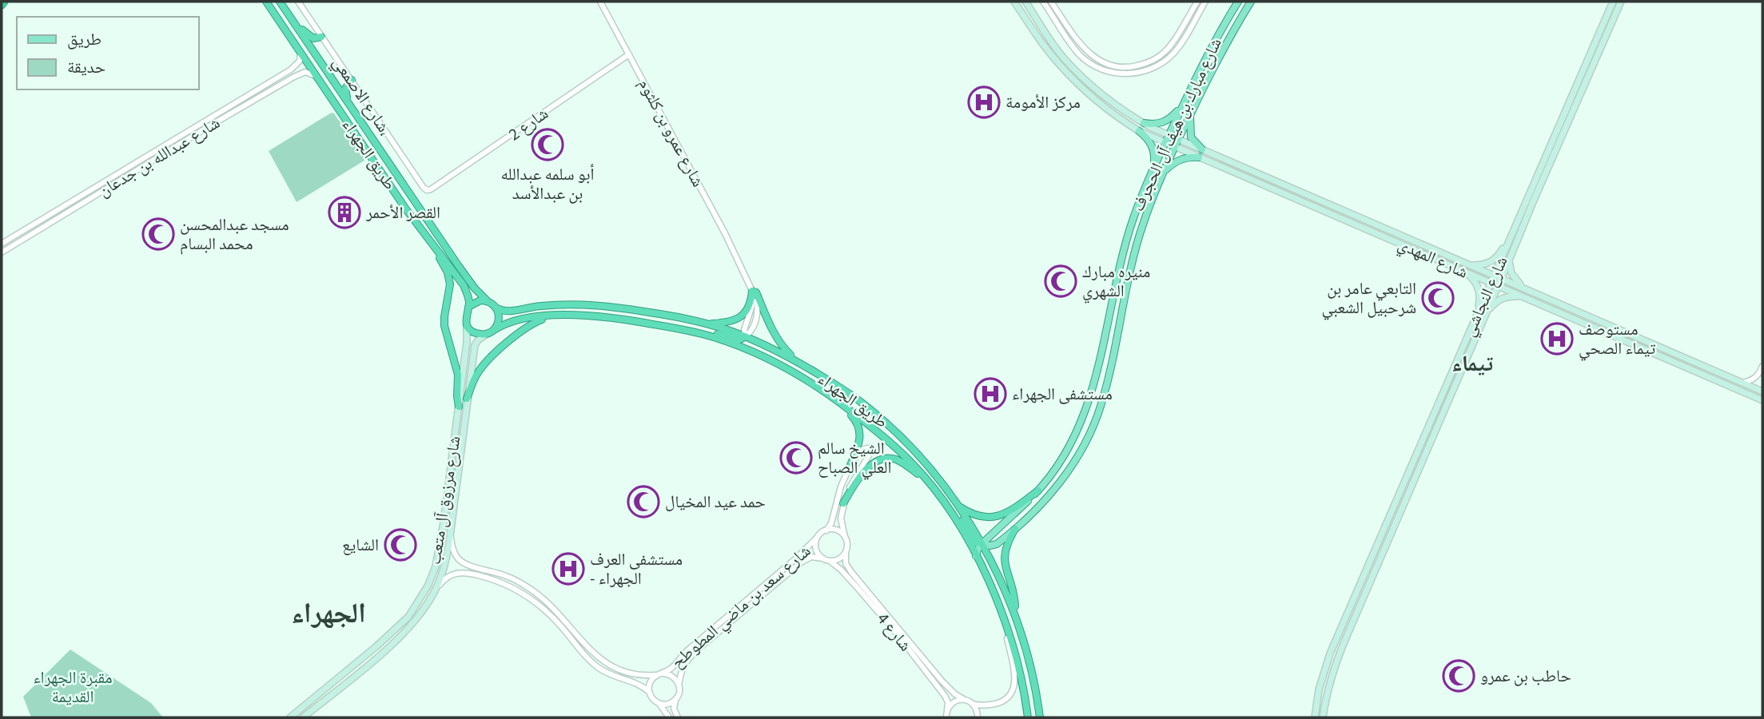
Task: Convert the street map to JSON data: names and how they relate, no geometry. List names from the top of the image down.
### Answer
{
  "streets": {
    "highway": ["طريق الجهراء"],
    "main road": [
      "شارع مبارك بن هيف آل الحجرف",
      "شارع المهدي",
      "شارع النجاشي",
      "شارع مرزوق آل متعب"
    ],
    "street": [
      "شارع الاصمعي،",
      "شارع 2",
      "شارع عمرو بن كلثوم",
      "شارع عبدالله بن جدعان",
      "شارع سعد بن ماضي المطوطح",
      "شارع 4"
    ]
  },
  "crossings": [
    ["شارع الاصمعي،", "شارع 2"],
    ["شارع 2", "شارع عمرو بن كلثوم"],
    ["شارع مبارك بن هيف آل الحجرف", "طريق الجهراء"],
    ["شارع مبارك بن هيف آل الحجرف", "شارع المهدي"],
    ["طريق الجهراء", "شارع مرزوق آل متعب"],
    ["شارع المهدي", "شارع النجاشي"],
    ["شارع سعد بن ماضي المطوطح", "شارع 4"]
  ],
  "districts": ["تيماء", "الجهراء"],
  "parks": ["مقبرة الجهراء القديمة"],
  "places": {
    "hospital": [
      "مركز الأمومة",
      "مستوصف تيماء الصحي",
      "مستشفى الجهراء",
      "مستشفى العرف - الجهراء"
    ],
    "mosque": [
      "أبو سلمه عبدالله بن عبدالأسد",
      "مسجد عبدالمحسن محمد البسام",
      "منيره مبارك الشهري",
      "التابعي عامر بن شرحبيل الشعبي",
      "الشيخ سالم العلي الصباح",
      "حمد عيد المخيال",
      "الشايع",
      "حاطب بن عمرو"
    ],
    "building": ["القصر الأحمر"]
  },
  "legend": ["طريق", "حديقة"]
}
